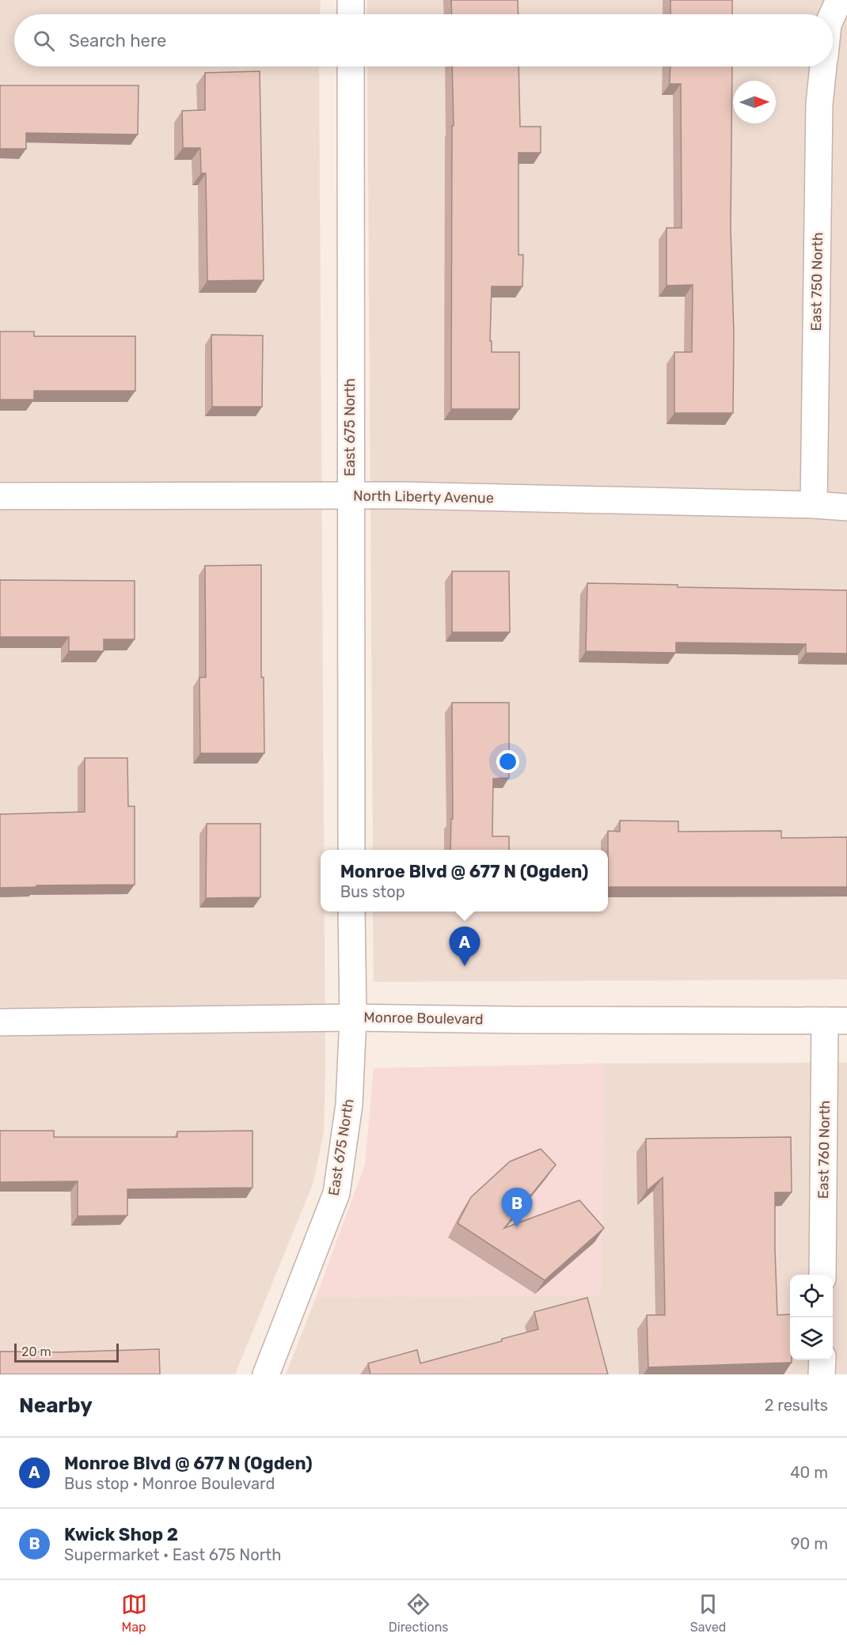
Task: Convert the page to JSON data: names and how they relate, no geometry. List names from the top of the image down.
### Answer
{
  "streets": {
    "street": [
      "East 750 North",
      "East 675 North",
      "North Liberty Avenue",
      "Monroe Boulevard",
      "East 760 North"
    ]
  },
  "crossings": [
    ["East 750 North", "North Liberty Avenue"],
    ["East 675 North", "North Liberty Avenue"],
    ["East 675 North", "Monroe Boulevard"],
    ["Monroe Boulevard", "East 760 North"]
  ],
  "scale_bar": "20 m",
  "north": "right",
  "page": {
    "search": "Search here",
    "popup": ["Monroe Blvd @ 677 N (Ogden)", "Bus stop"],
    "pins": ["A", "B"],
    "scale": "20 m",
    "heading": ["Nearby", "2 results"],
    "list": [
      {
        "mark": "A",
        "name": "Monroe Blvd @ 677 N (Ogden)",
        "note": "Bus stop · Monroe Boulevard",
        "value": "40 m"
      },
      {
        "mark": "B",
        "name": "Kwick Shop 2",
        "note": "Supermarket · East 675 North",
        "value": "90 m"
      }
    ],
    "nav": ["Map", "Directions", "Saved"]
  }
}
